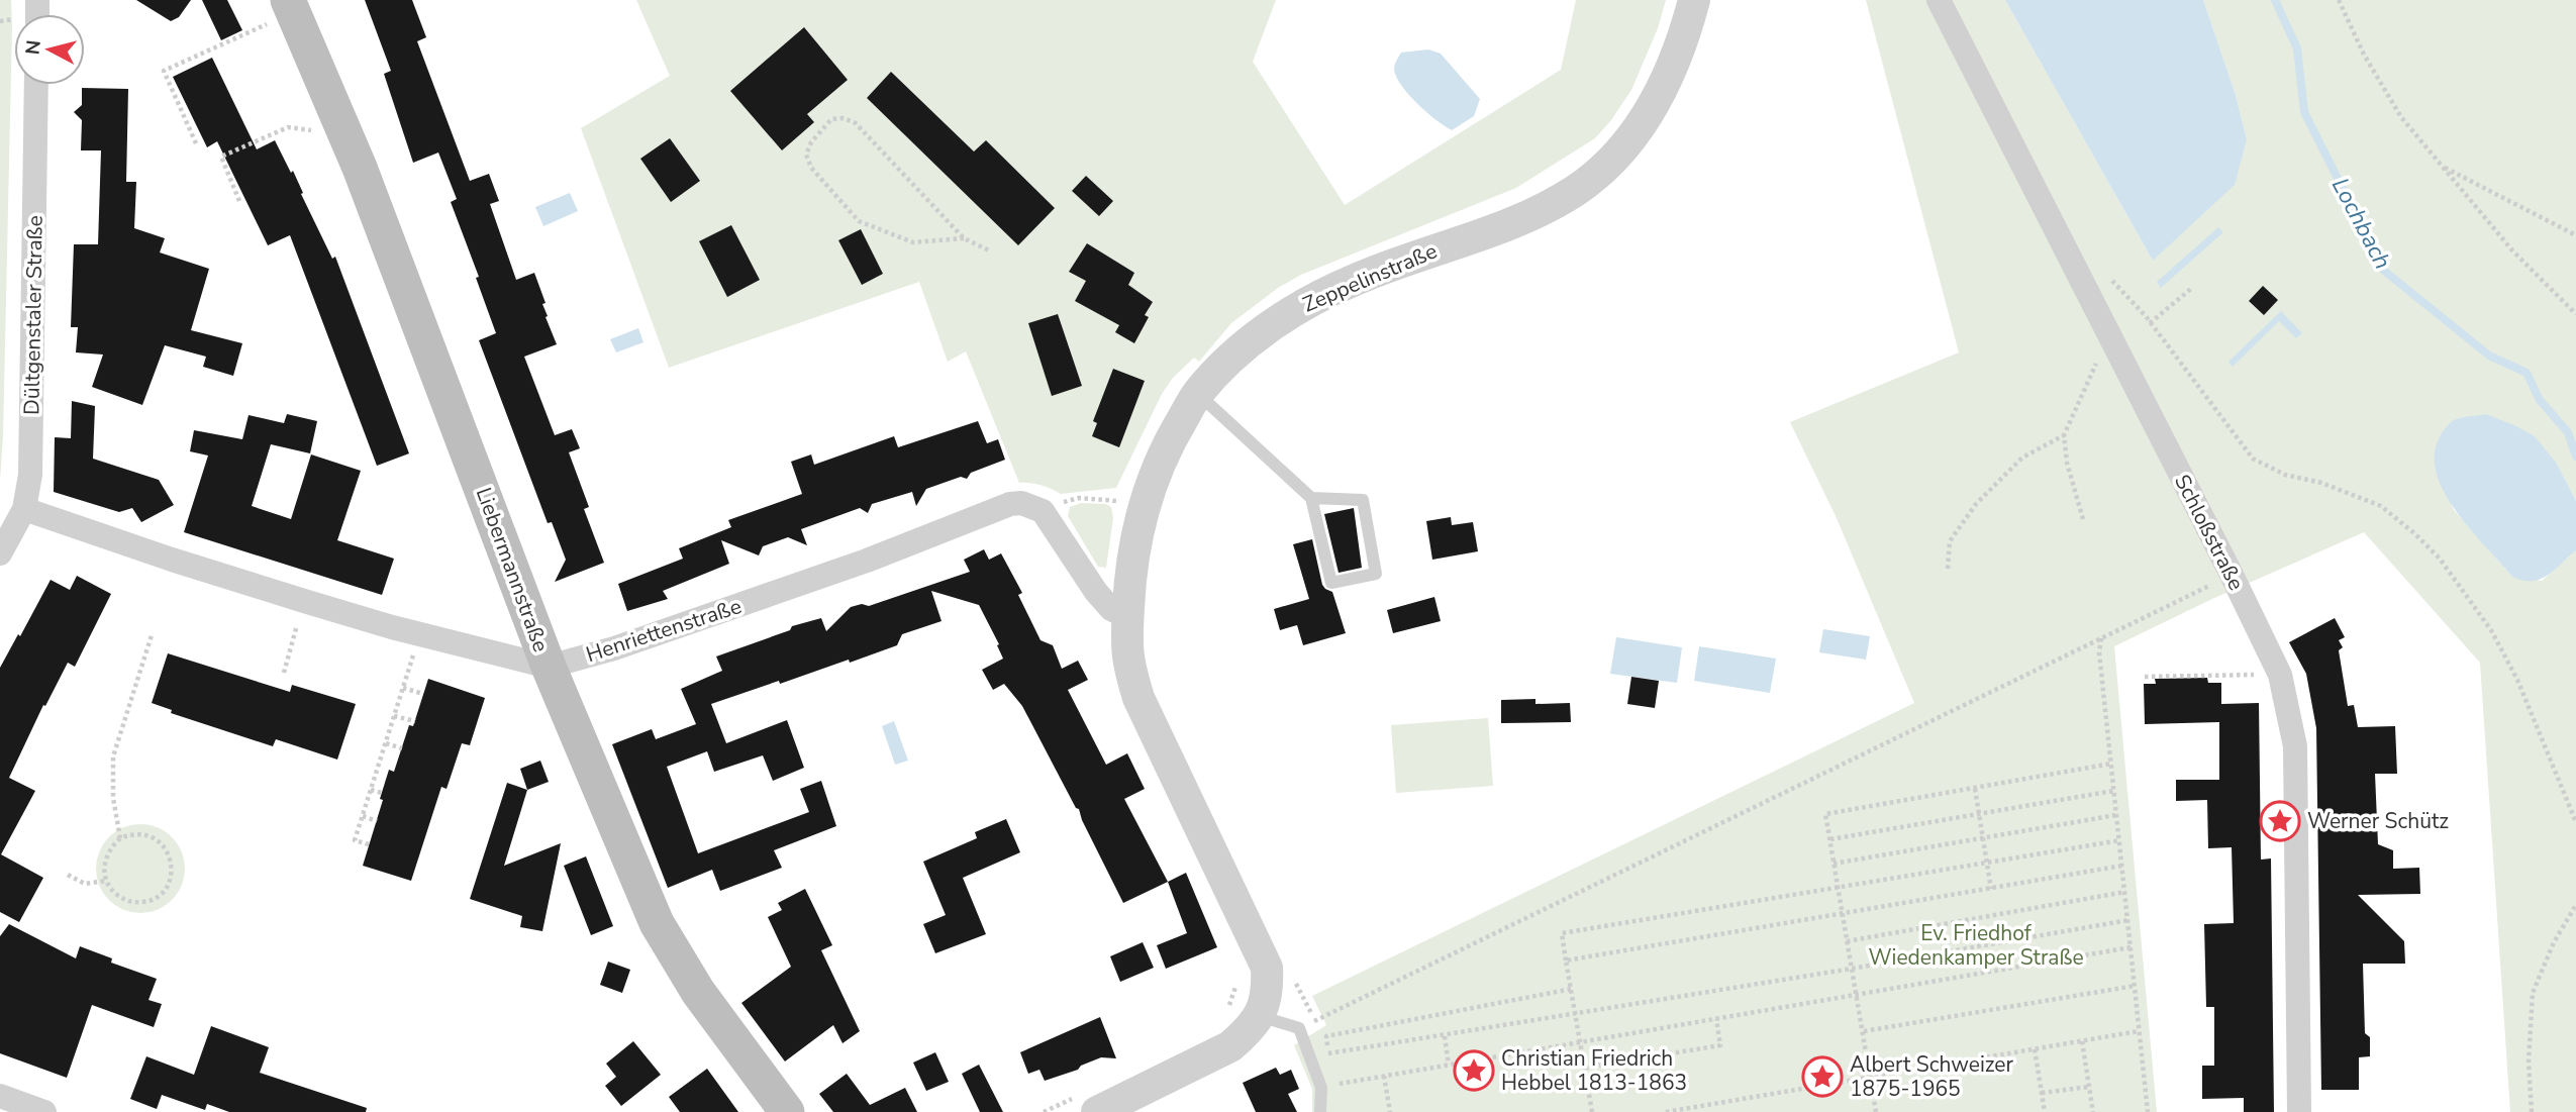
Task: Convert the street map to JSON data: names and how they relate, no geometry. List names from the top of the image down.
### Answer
{
  "streets": {
    "main road": ["Liebermannstraße"],
    "street": [
      "Zeppelinstraße",
      "Dültgenstaler Straße",
      "Schloßstraße",
      "Henriettenstraße"
    ]
  },
  "crossings": [
    ["Zeppelinstraße", "Henriettenstraße"],
    ["Dültgenstaler Straße", "Henriettenstraße"],
    ["Liebermannstraße", "Henriettenstraße"]
  ],
  "water": ["Lochbach"],
  "parks": ["Ev. Friedhof Wiedenkamper Straße"],
  "places": {
    "place": ["Werner Schütz", "Christian Friedrich Hebbel 1813-1863", "Albert Schweizer 1875-1965"]
  },
  "north": "left"
}
